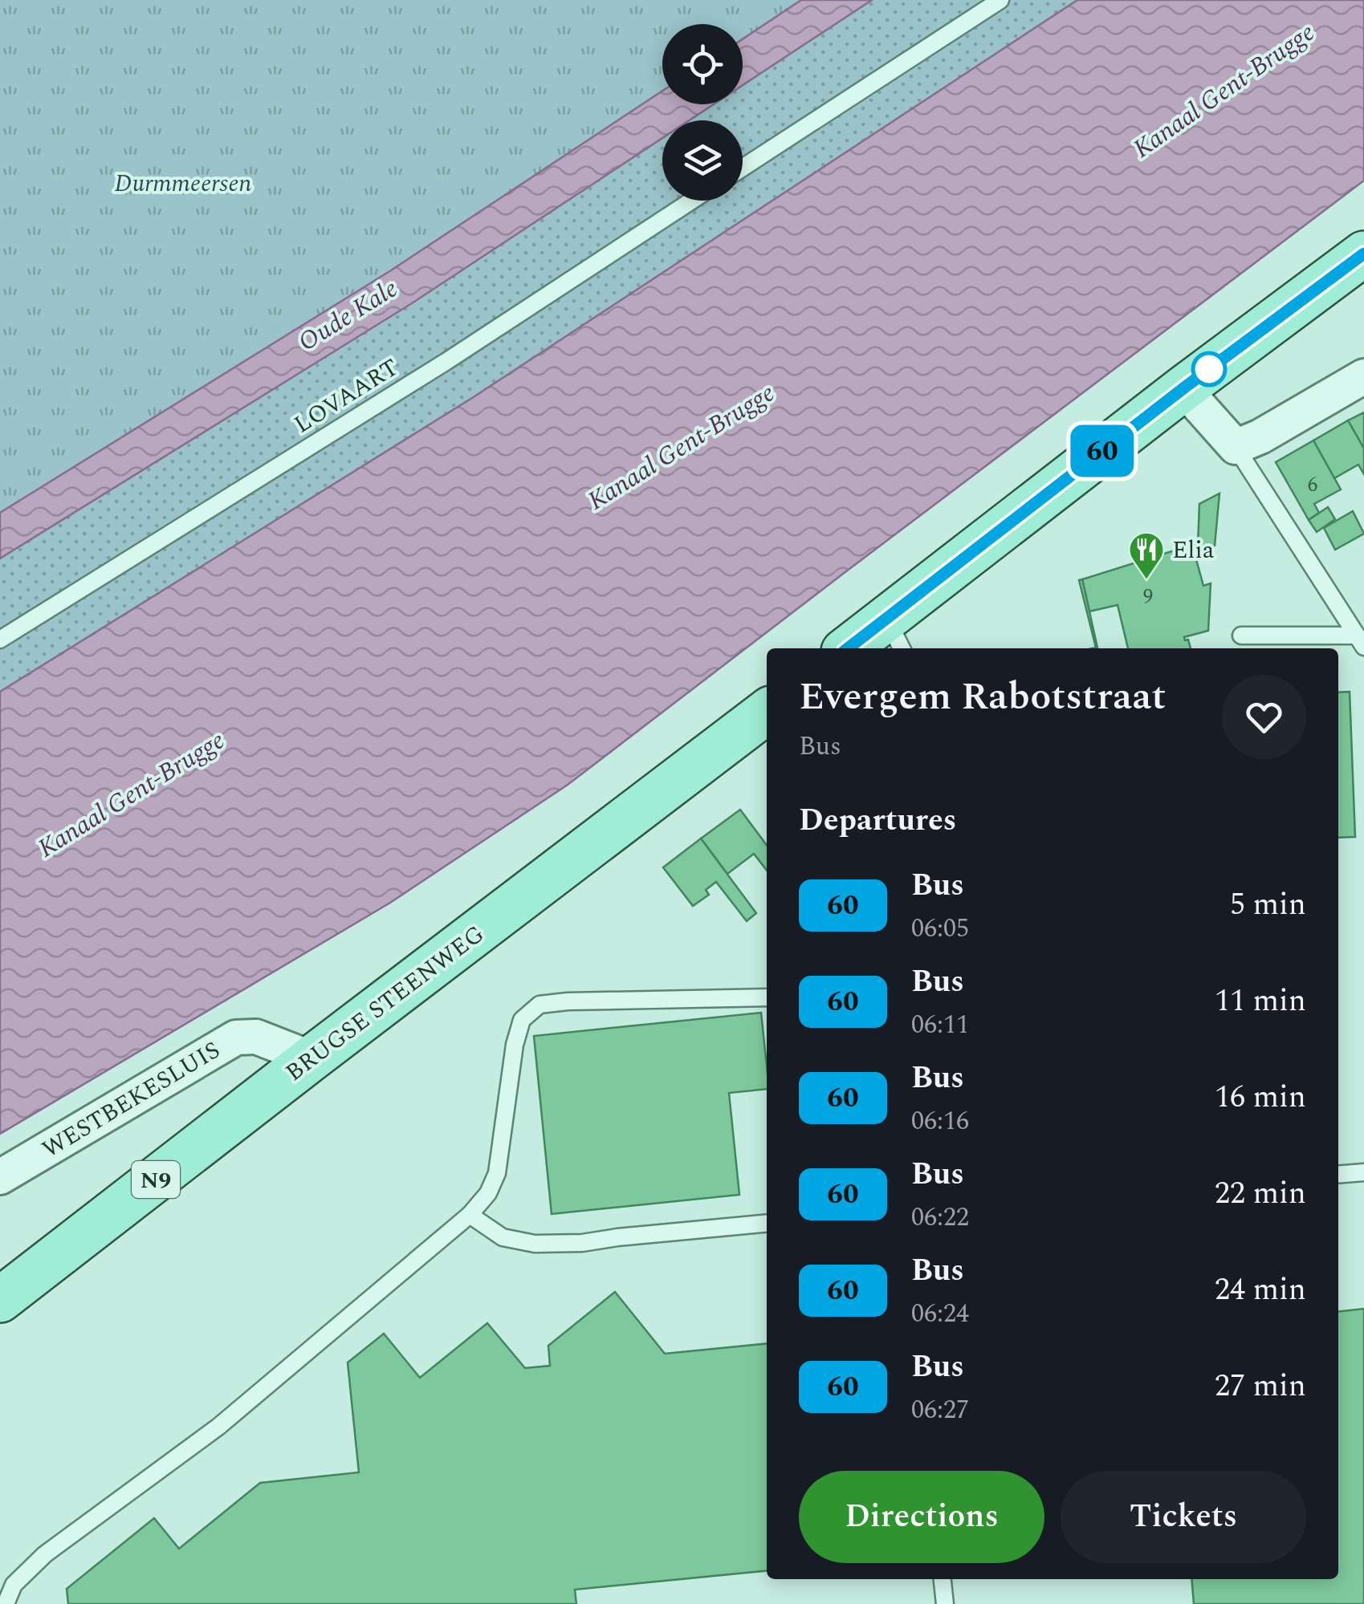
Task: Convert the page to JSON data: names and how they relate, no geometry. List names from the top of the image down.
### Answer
{
  "streets": {
    "main road": ["BRUGSE STEENWEG", "N9"],
    "street": ["WESTBEKESLUIS"],
    "lane": ["LOVAART"]
  },
  "crossings": [
    ["BRUGSE STEENWEG", "WESTBEKESLUIS"]
  ],
  "water": ["Kanaal Gent-Brugge", "Oude Kale"],
  "parks": ["Durmmeersen"],
  "places": {
    "restaurant": ["Elia"]
  },
  "lines": ["bus line 60"],
  "house_numbers": ["6", "9"],
  "page": {
    "on_map": "60",
    "heading": [
      ["Evergem Rabotstraat", "Bus"],
      "Departures"
    ],
    "list": [
      {
        "mark": "60",
        "name": "Bus",
        "note": "06:05",
        "value": "5 min"
      },
      {
        "mark": "60",
        "name": "Bus",
        "note": "06:11",
        "value": "11 min"
      },
      {
        "mark": "60",
        "name": "Bus",
        "note": "06:16",
        "value": "16 min"
      },
      {
        "mark": "60",
        "name": "Bus",
        "note": "06:22",
        "value": "22 min"
      },
      {
        "mark": "60",
        "name": "Bus",
        "note": "06:24",
        "value": "24 min"
      },
      {
        "mark": "60",
        "name": "Bus",
        "note": "06:27",
        "value": "27 min"
      }
    ],
    "buttons": ["Directions", "Tickets"]
  }
}
